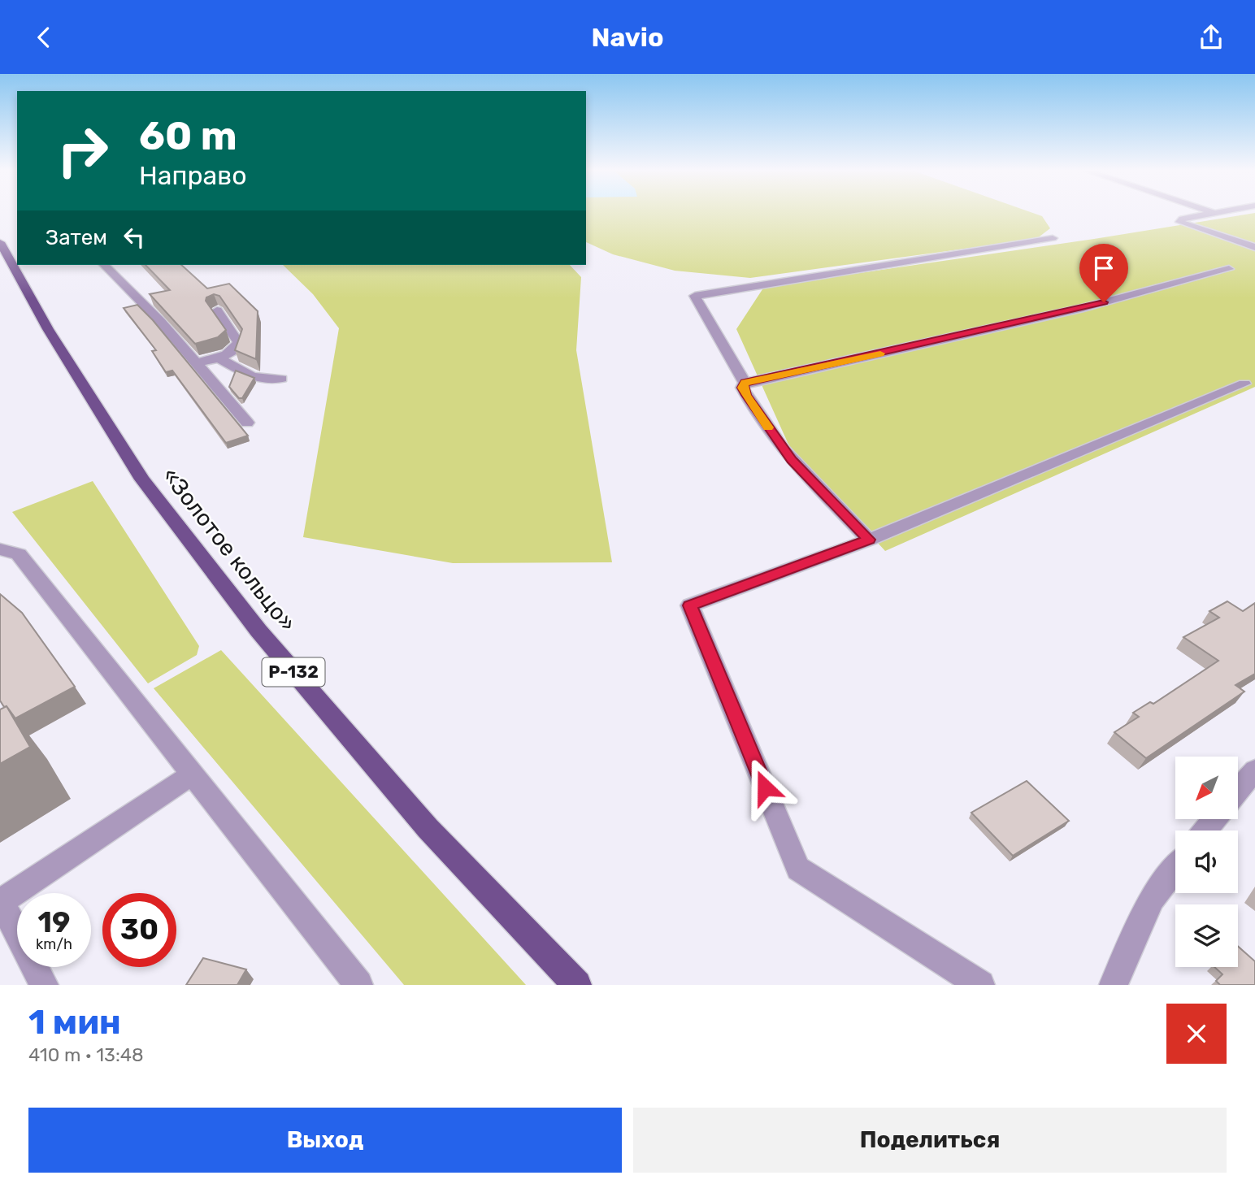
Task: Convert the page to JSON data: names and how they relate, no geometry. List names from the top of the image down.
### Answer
{
  "streets": {
    "main road": ["«Золотое кольцо»", "Р-132"]
  },
  "north": "bottom left",
  "page": {
    "header": "Navio",
    "turn": ["60 m", "Направо"],
    "then": "Затем",
    "speed": "19 km/h",
    "limit": "30",
    "heading": ["1 мин", "410 m · 13:48"],
    "buttons": ["Выход", "Поделиться"]
  }
}
